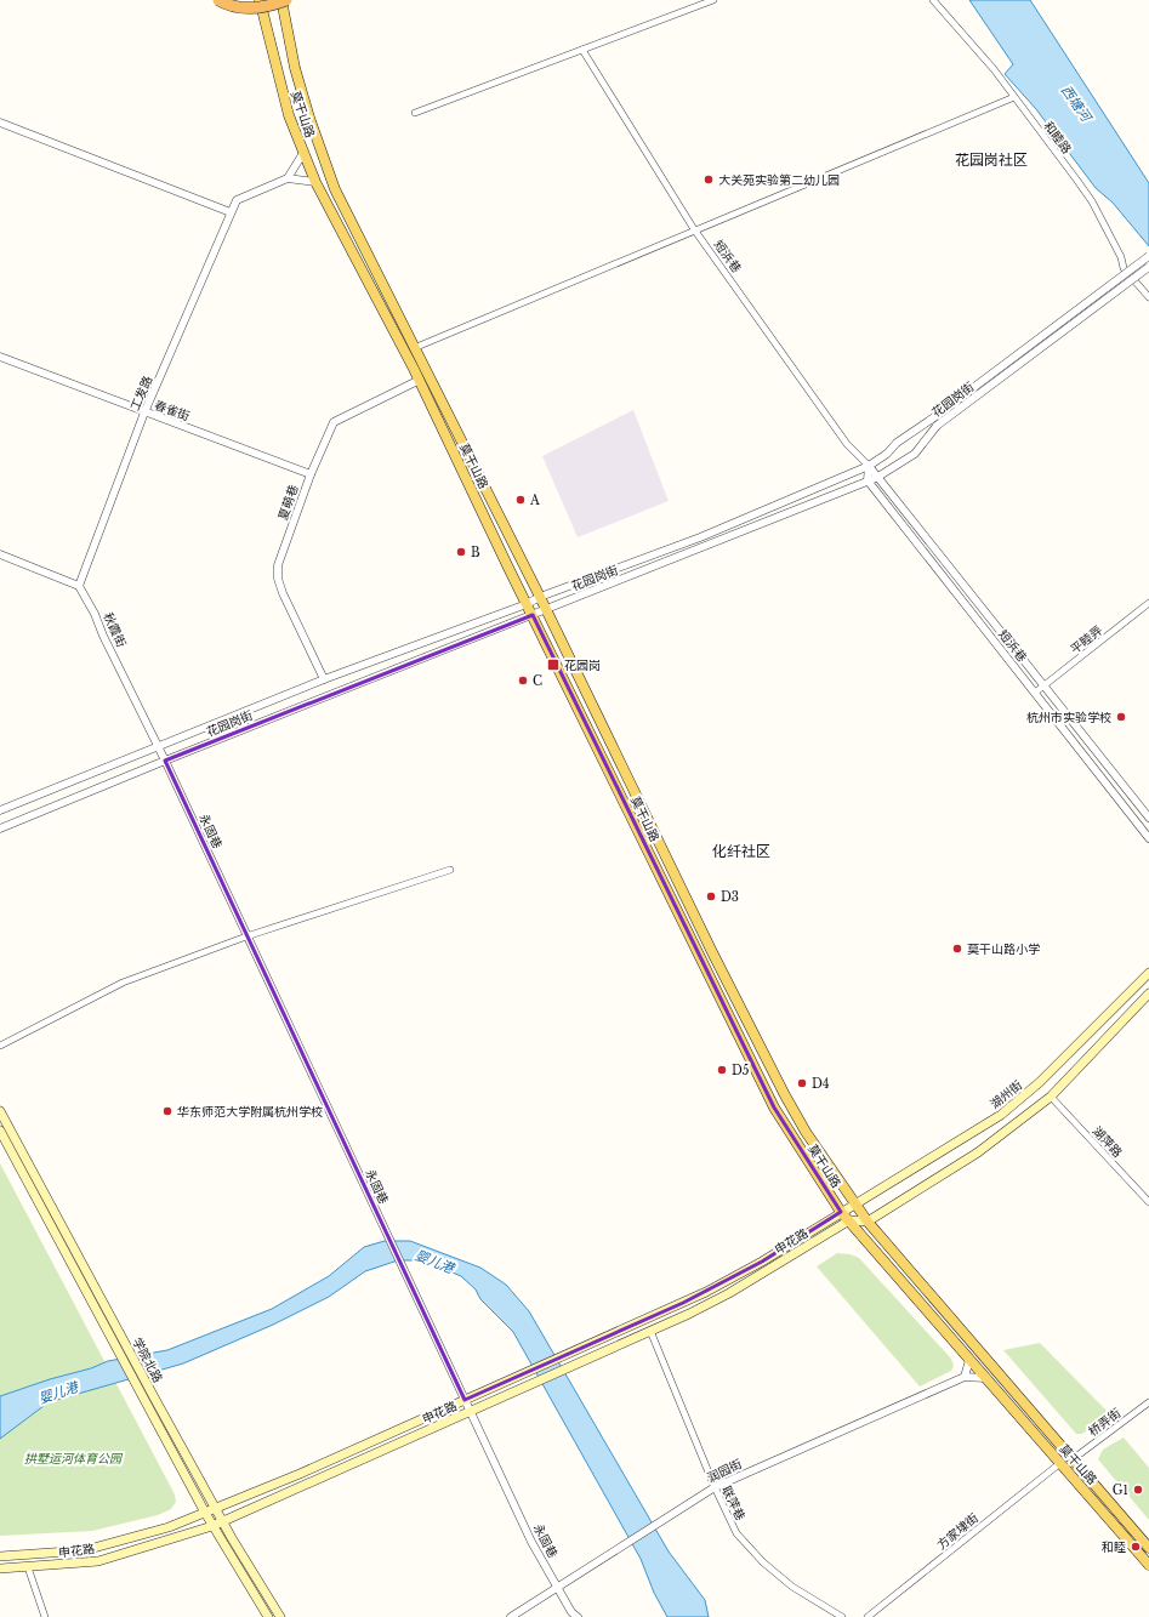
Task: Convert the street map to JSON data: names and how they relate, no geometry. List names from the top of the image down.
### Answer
{
  "streets": {
    "main road": [
      "莫干山路",
      "湖州街",
      "申花路",
      "学院北路"
    ],
    "street": [
      "和睦路",
      "短浜巷",
      "工发路",
      "花园岗街",
      "春雀街",
      "夏萌巷",
      "秋霞街",
      "平睦弄",
      "永固巷",
      "湖萍路",
      "桥弄街",
      "润园街",
      "联萍巷",
      "方家埭街"
    ]
  },
  "crossings": [
    ["莫干山路", "花园岗街"],
    ["莫干山路", "夏萌巷"],
    ["莫干山路", "湖州街"],
    ["莫干山路", "申花路"],
    ["莫干山路", "桥弄街"],
    ["莫干山路", "润园街"],
    ["莫干山路", "方家埭街"],
    ["短浜巷", "花园岗街"],
    ["短浜巷", "平睦弄"],
    ["工发路", "春雀街"],
    ["工发路", "秋霞街"],
    ["花园岗街", "夏萌巷"],
    ["花园岗街", "秋霞街"],
    ["花园岗街", "永固巷"],
    ["春雀街", "夏萌巷"],
    ["秋霞街", "永固巷"],
    ["永固巷", "申花路"],
    ["永固巷", "润园街"],
    ["湖州街", "申花路"],
    ["申花路", "学院北路"],
    ["申花路", "联萍巷"],
    ["润园街", "联萍巷"]
  ],
  "districts": ["花园岗社区", "化纤社区"],
  "water": ["西塘河", "婴儿港"],
  "parks": ["拱墅运河体育公园"],
  "places": {
    "other": [
      "大关苑实验第二幼儿园",
      "A",
      "B",
      "C",
      "杭州市实验学校",
      "D3",
      "莫干山路小学",
      "D5",
      "D4",
      "华东师范大学附属杭州学校",
      "G1",
      "和睦"
    ],
    "transit": ["花园岗"]
  }
}
